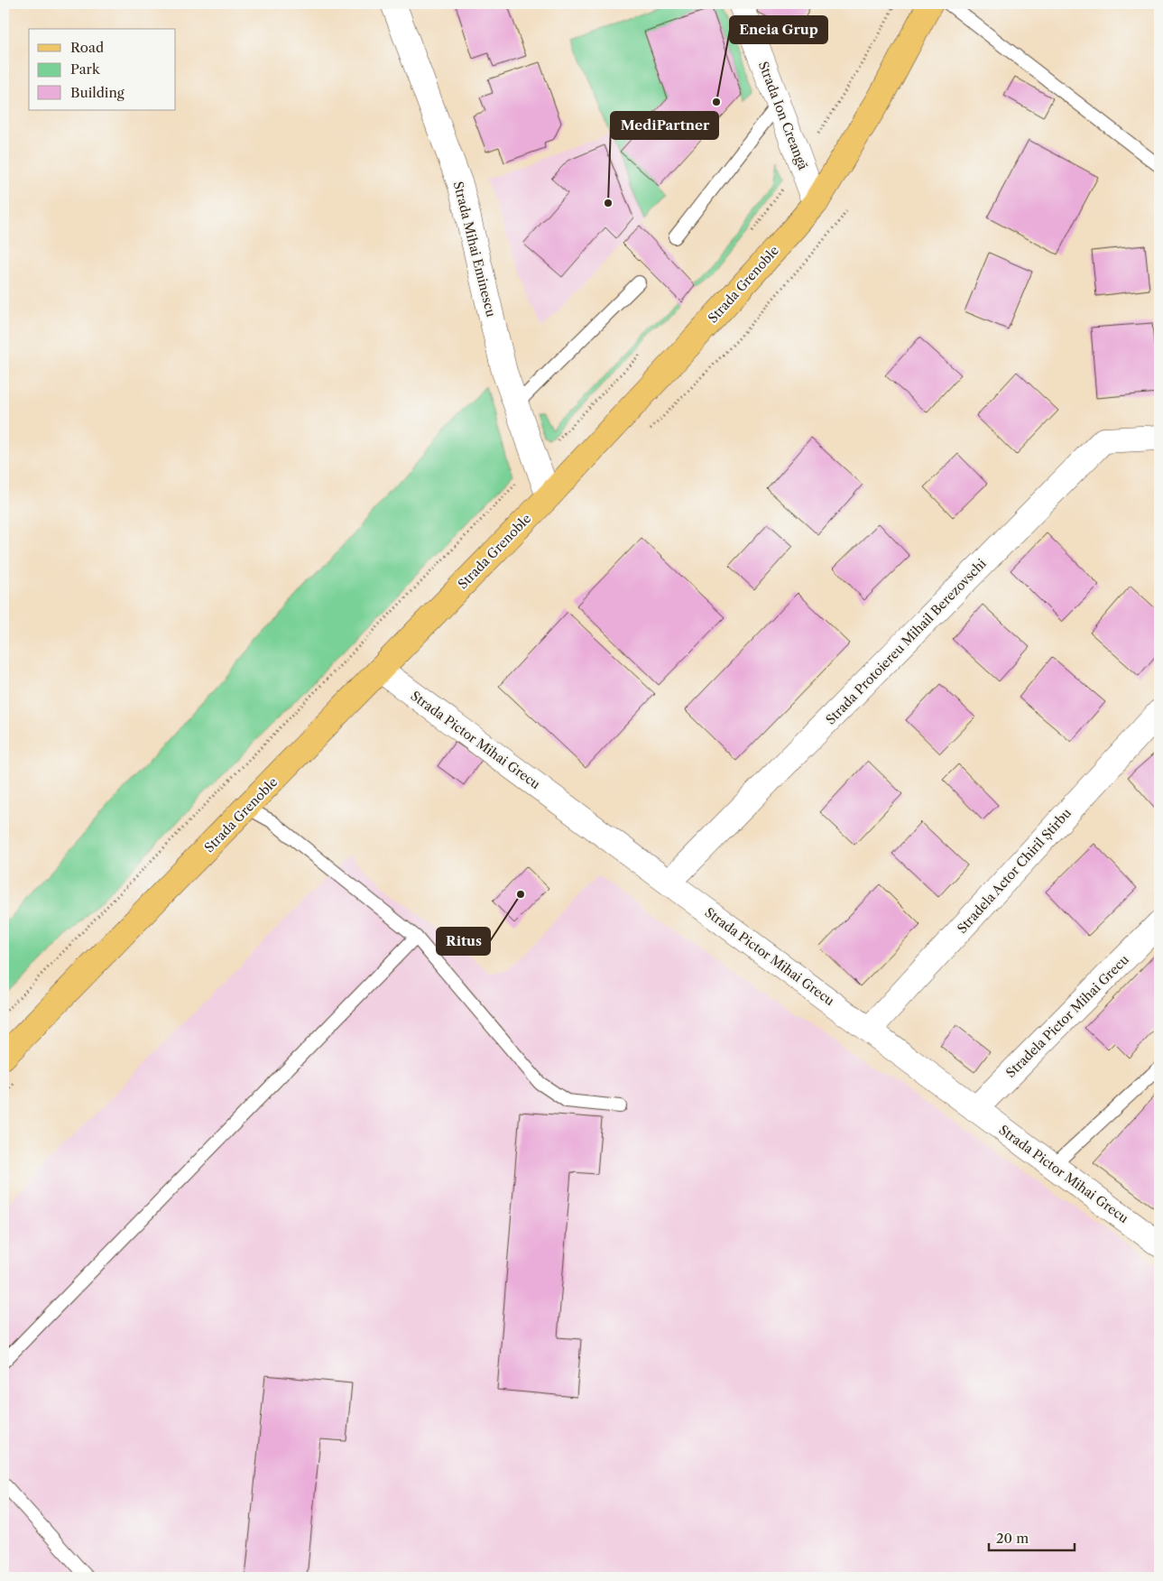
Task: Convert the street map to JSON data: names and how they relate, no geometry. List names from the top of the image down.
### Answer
{
  "streets": {
    "main road": ["Strada Grenoble"],
    "street": [
      "Strada Ion Creangă",
      "Strada Mihai Eminescu",
      "Strada Protoiereu Mihail Berezovschi",
      "Strada Pictor Mihai Grecu",
      "Stradela Actor Chiril Știrbu",
      "Stradela Pictor Mihai Grecu"
    ]
  },
  "crossings": [
    ["Strada Ion Creangă", "Strada Grenoble"],
    ["Strada Mihai Eminescu", "Strada Grenoble"],
    ["Strada Grenoble", "Strada Pictor Mihai Grecu"],
    ["Strada Protoiereu Mihail Berezovschi", "Strada Pictor Mihai Grecu"],
    ["Strada Pictor Mihai Grecu", "Stradela Actor Chiril Știrbu"],
    ["Strada Pictor Mihai Grecu", "Stradela Pictor Mihai Grecu"]
  ],
  "places": ["Eneia Grup", "MediPartner", "Ritus"],
  "legend": ["Road", "Park", "Building"],
  "scale_bar": "20 m"
}
